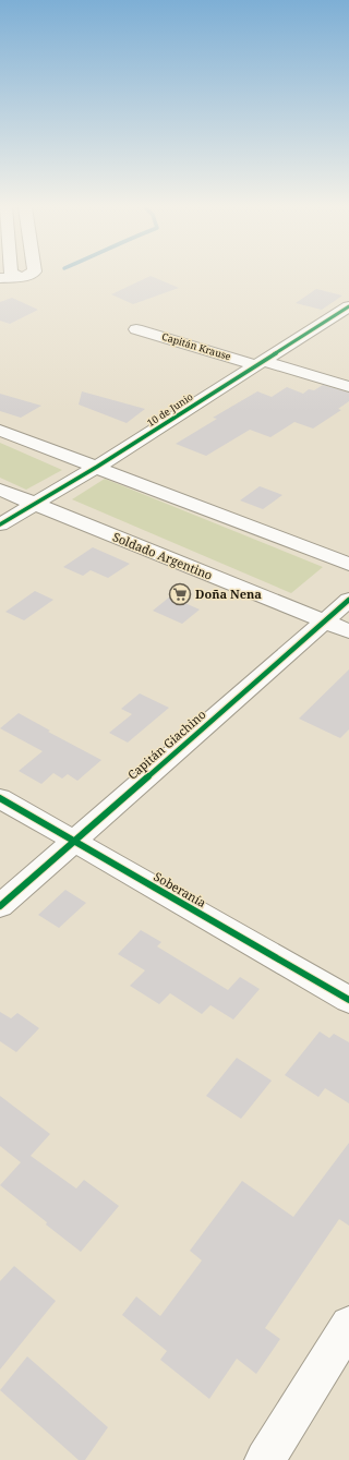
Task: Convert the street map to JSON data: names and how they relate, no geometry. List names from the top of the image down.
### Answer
{
  "streets": {
    "street": [
      "Capitán Krause",
      "10 de Junio",
      "Soldado Argentino",
      "Capitán Giachino",
      "Soberanía"
    ]
  },
  "crossings": [
    ["Capitán Krause", "10 de Junio"],
    ["10 de Junio", "Soldado Argentino"],
    ["Soldado Argentino", "Capitán Giachino"],
    ["Capitán Giachino", "Soberanía"]
  ],
  "places": {
    "supermarket": ["Doña Nena"]
  }
}
